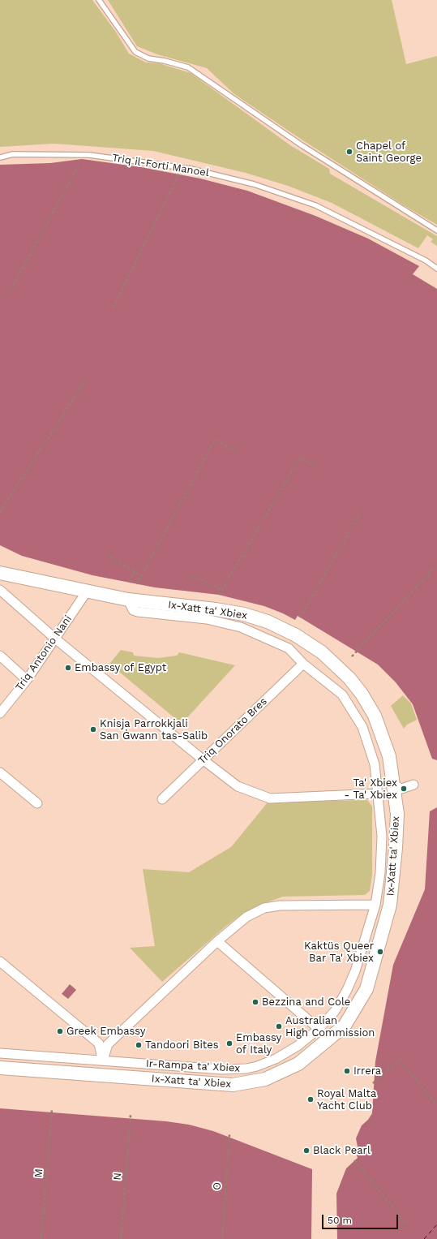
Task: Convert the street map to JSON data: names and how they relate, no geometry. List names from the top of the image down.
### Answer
{
  "streets": {
    "main road": ["Ix-Xatt ta' Xbiex"],
    "street": ["Triq Antonio Nani", "Triq Onorato Bres", "Ir-Rampa ta' Xbiex"],
    "lane": ["Triq il-Forti Manoel"],
    "path": ["M", "N", "O"]
  },
  "crossings": [
    ["Ix-Xatt ta' Xbiex", "Triq Antonio Nani"],
    ["Ix-Xatt ta' Xbiex", "Ir-Rampa ta' Xbiex"],
    ["Triq Onorato Bres", "Ir-Rampa ta' Xbiex"]
  ],
  "places": [
    "Chapel of Saint George",
    "Embassy of Egypt",
    "Knisja Parrokkjali San Ġwann tas-Salib",
    "Ta' Xbiex - Ta' Xbiex",
    "Kaktüs Queer Bar Ta' Xbiex",
    "Bezzina and Cole",
    "Australian High Commission",
    "Greek Embassy",
    "Embassy of Italy",
    "Tandoori Bites",
    "Irrera",
    "Royal Malta Yacht Club",
    "Black Pearl"
  ],
  "scale_bar": "50 m"
}
